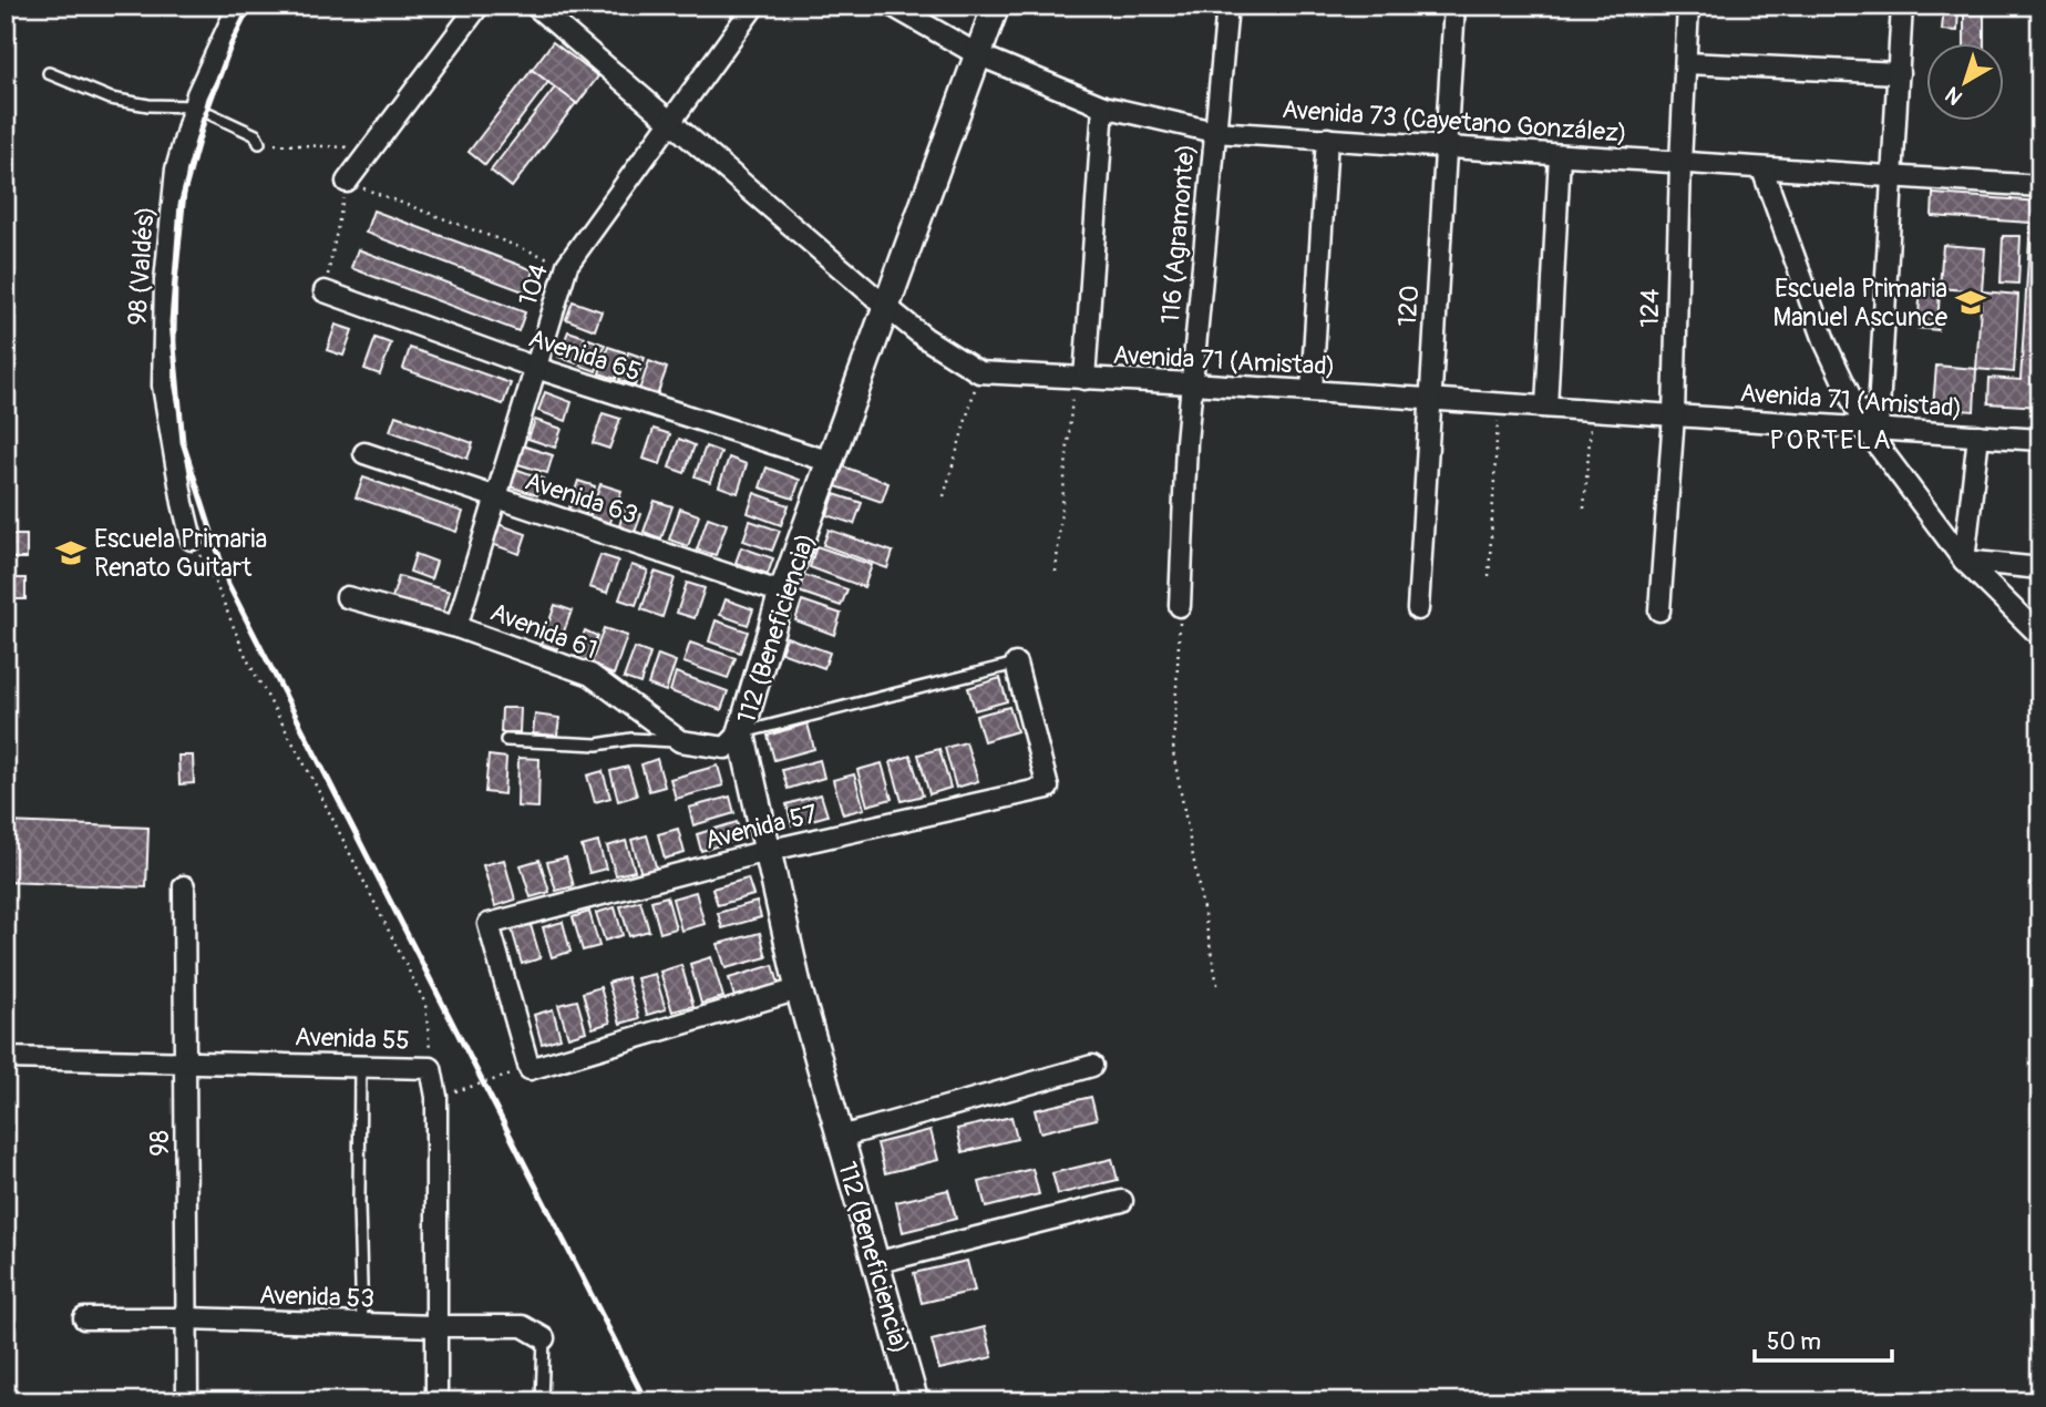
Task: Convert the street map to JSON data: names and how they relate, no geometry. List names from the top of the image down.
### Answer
{
  "streets": {
    "street": [
      "Avenida 73 (Cayetano González)",
      "116 (Agramonte)",
      "98 (Valdés)",
      "104",
      "120",
      "124",
      "Avenida 65",
      "Avenida 71 (Amistad)",
      "Avenida 63",
      "112 (Beneficiencia)",
      "Avenida 61",
      "Avenida 57",
      "Avenida 55",
      "98",
      "Avenida 53"
    ]
  },
  "crossings": [
    ["Avenida 73 (Cayetano González)", "116 (Agramonte)"],
    ["Avenida 73 (Cayetano González)", "120"],
    ["Avenida 73 (Cayetano González)", "124"],
    ["Avenida 73 (Cayetano González)", "112 (Beneficiencia)"],
    ["116 (Agramonte)", "Avenida 71 (Amistad)"],
    ["104", "Avenida 65"],
    ["104", "Avenida 71 (Amistad)"],
    ["104", "Avenida 63"],
    ["104", "Avenida 61"],
    ["120", "Avenida 71 (Amistad)"],
    ["124", "Avenida 71 (Amistad)"],
    ["Avenida 65", "112 (Beneficiencia)"],
    ["Avenida 71 (Amistad)", "112 (Beneficiencia)"],
    ["Avenida 63", "112 (Beneficiencia)"],
    ["112 (Beneficiencia)", "Avenida 61"],
    ["112 (Beneficiencia)", "Avenida 57"],
    ["Avenida 61", "Avenida 57"],
    ["Avenida 55", "98"],
    ["Avenida 55", "Avenida 53"],
    ["98", "Avenida 53"]
  ],
  "districts": ["PORTELA"],
  "places": {
    "school or university": ["Escuela Primaria Manuel Ascunce", "Escuela Primaria Renato Guitart"]
  },
  "scale_bar": "50 m",
  "north": "bottom left"
}
